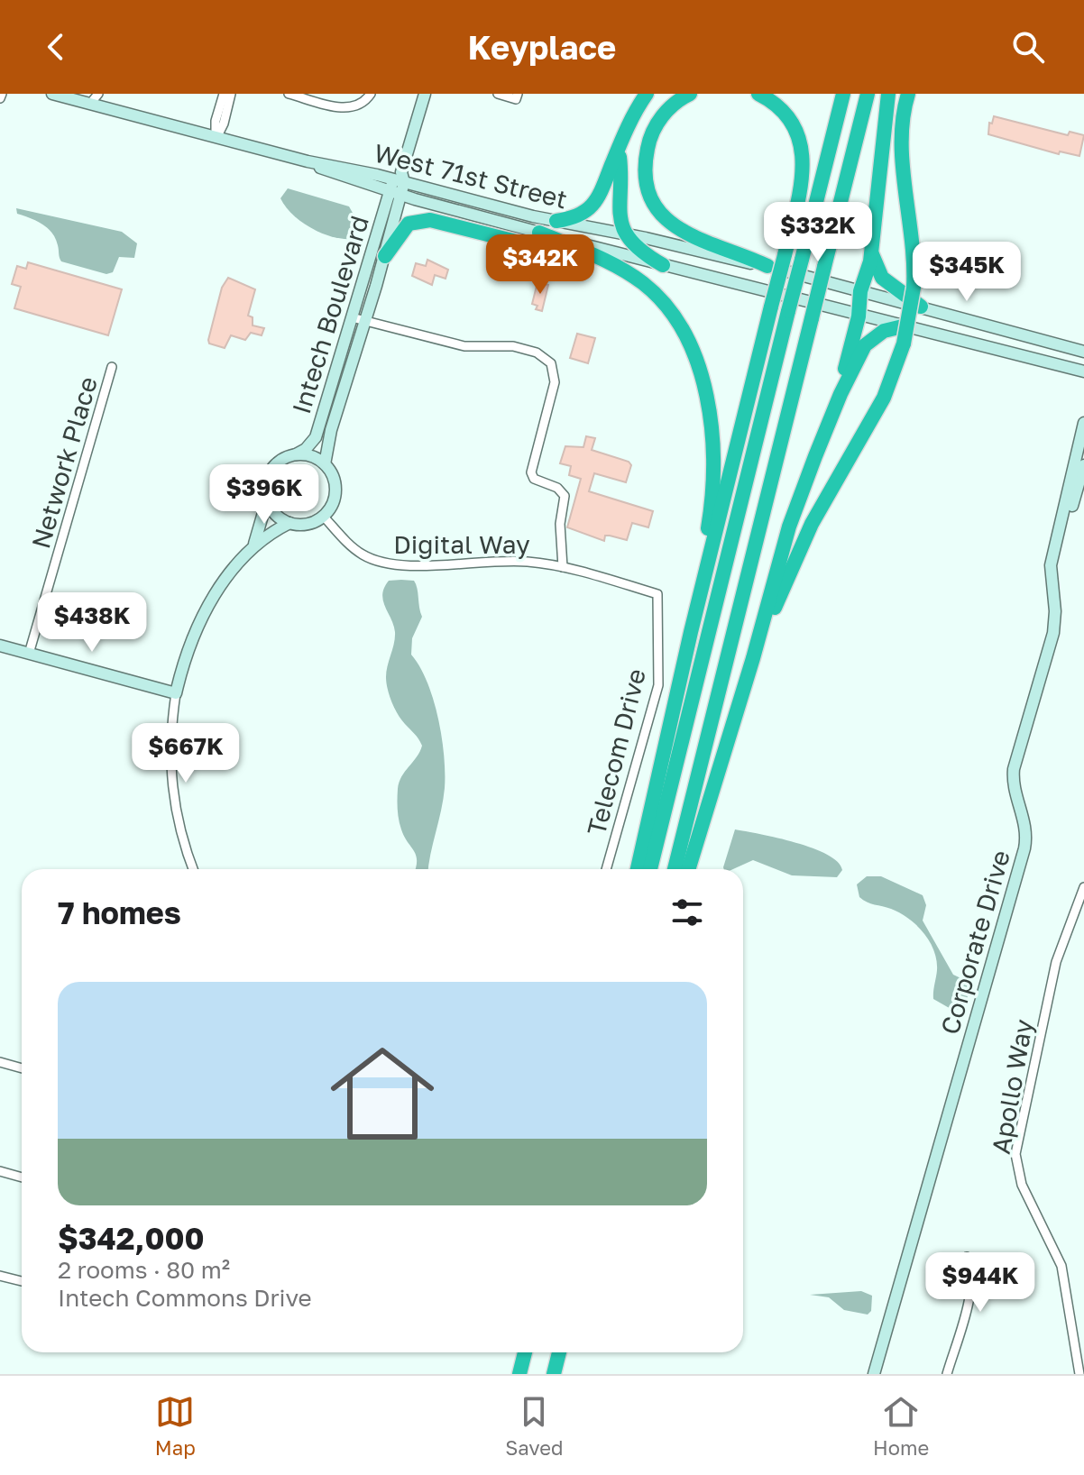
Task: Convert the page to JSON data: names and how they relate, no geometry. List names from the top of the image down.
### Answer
{
  "streets": {
    "street": [
      "West 71st Street",
      "Intech Boulevard",
      "Network Place",
      "Digital Way",
      "Telecom Drive",
      "Corporate Drive",
      "Apollo Way"
    ]
  },
  "crossings": [
    ["West 71st Street", "Intech Boulevard"],
    ["Intech Boulevard", "Digital Way"],
    ["Digital Way", "Telecom Drive"]
  ],
  "page": {
    "header": "Keyplace",
    "price": [
      "$332K",
      "$342K",
      "$345K",
      "$396K",
      "$438K",
      "$667K",
      "$944K"
    ],
    "heading": "7 homes",
    "list": [
      {
        "name": "$342,000",
        "note": "2 rooms · 80 m² · Intech Commons Drive"
      }
    ],
    "tabs": ["Map", "Saved", "Home"]
  }
}
